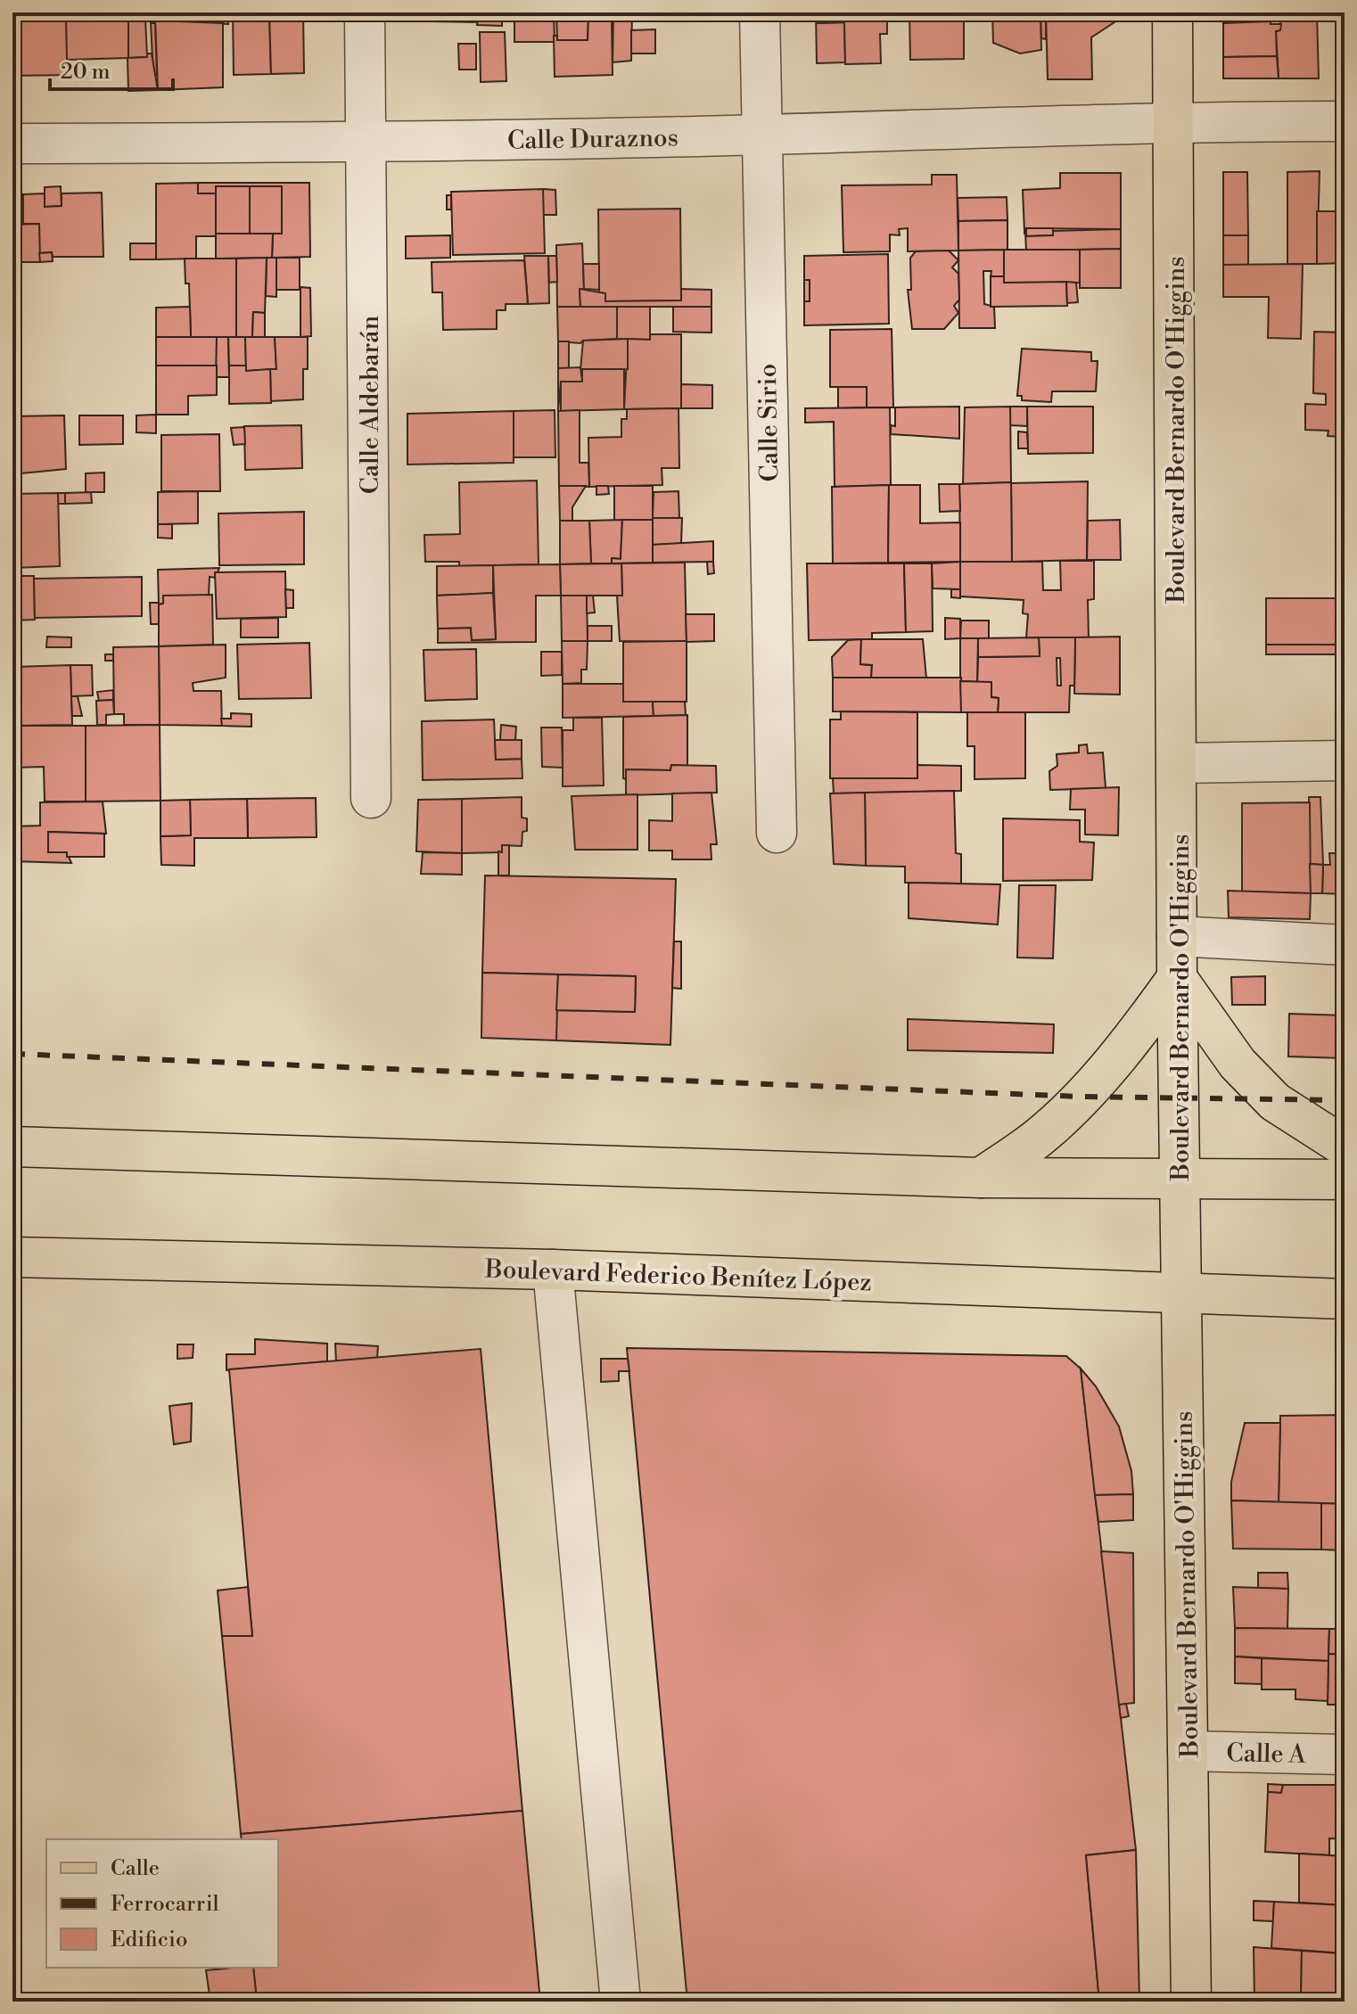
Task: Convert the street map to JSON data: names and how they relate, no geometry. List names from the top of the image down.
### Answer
{
  "streets": {
    "main road": ["Boulevard Bernardo O'Higgins", "Boulevard Federico Benítez López"],
    "street": [
      "Calle Duraznos",
      "Calle Aldebarán",
      "Calle Sirio",
      "Calle A"
    ]
  },
  "crossings": [
    ["Calle Duraznos", "Calle Aldebarán"],
    ["Calle Duraznos", "Calle Sirio"],
    ["Calle Duraznos", "Boulevard Bernardo O'Higgins"],
    ["Boulevard Bernardo O'Higgins", "Boulevard Federico Benítez López"],
    ["Boulevard Bernardo O'Higgins", "Calle A"]
  ],
  "legend": ["Calle", "Ferrocarril", "Edificio"],
  "scale_bar": "20 m"
}
